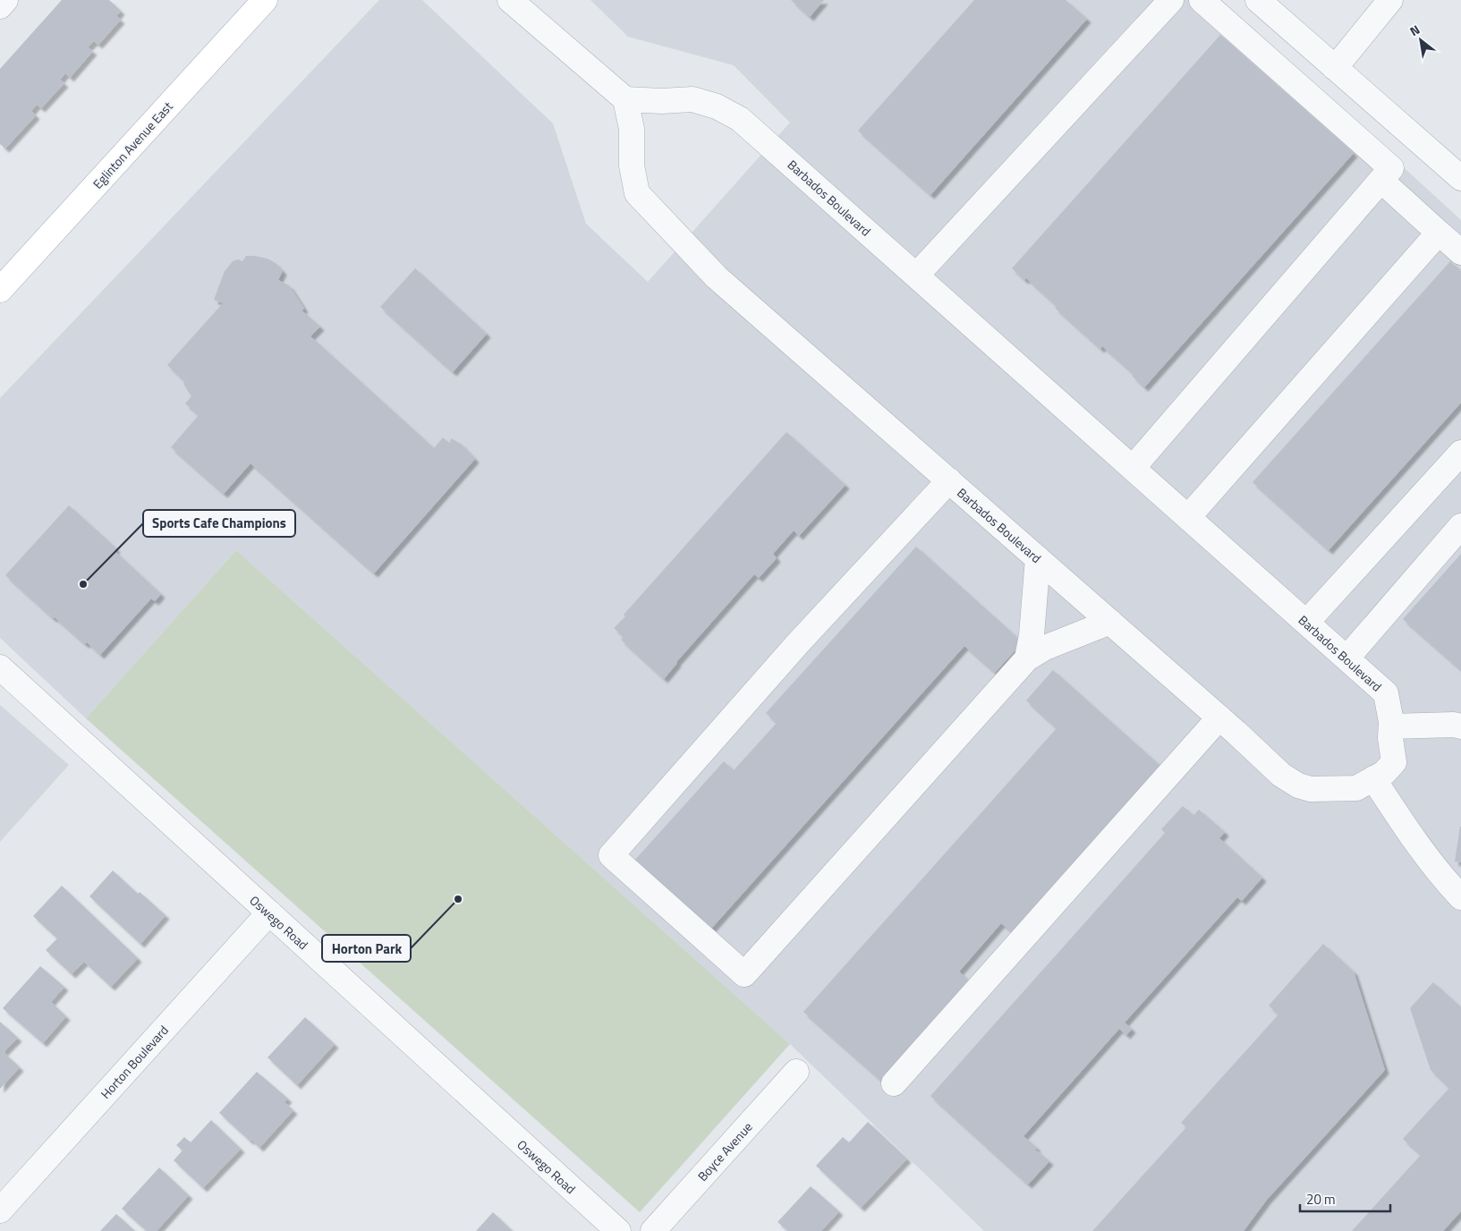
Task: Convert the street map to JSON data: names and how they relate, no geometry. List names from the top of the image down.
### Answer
{
  "streets": {
    "main road": ["Eglinton Avenue East"],
    "street": [
      "Barbados Boulevard",
      "Oswego Road",
      "Horton Boulevard",
      "Boyce Avenue"
    ]
  },
  "crossings": [
    ["Oswego Road", "Horton Boulevard"]
  ],
  "places": ["Sports Cafe Champions", "Horton Park"],
  "scale_bar": "20 m",
  "north": "top left"
}
